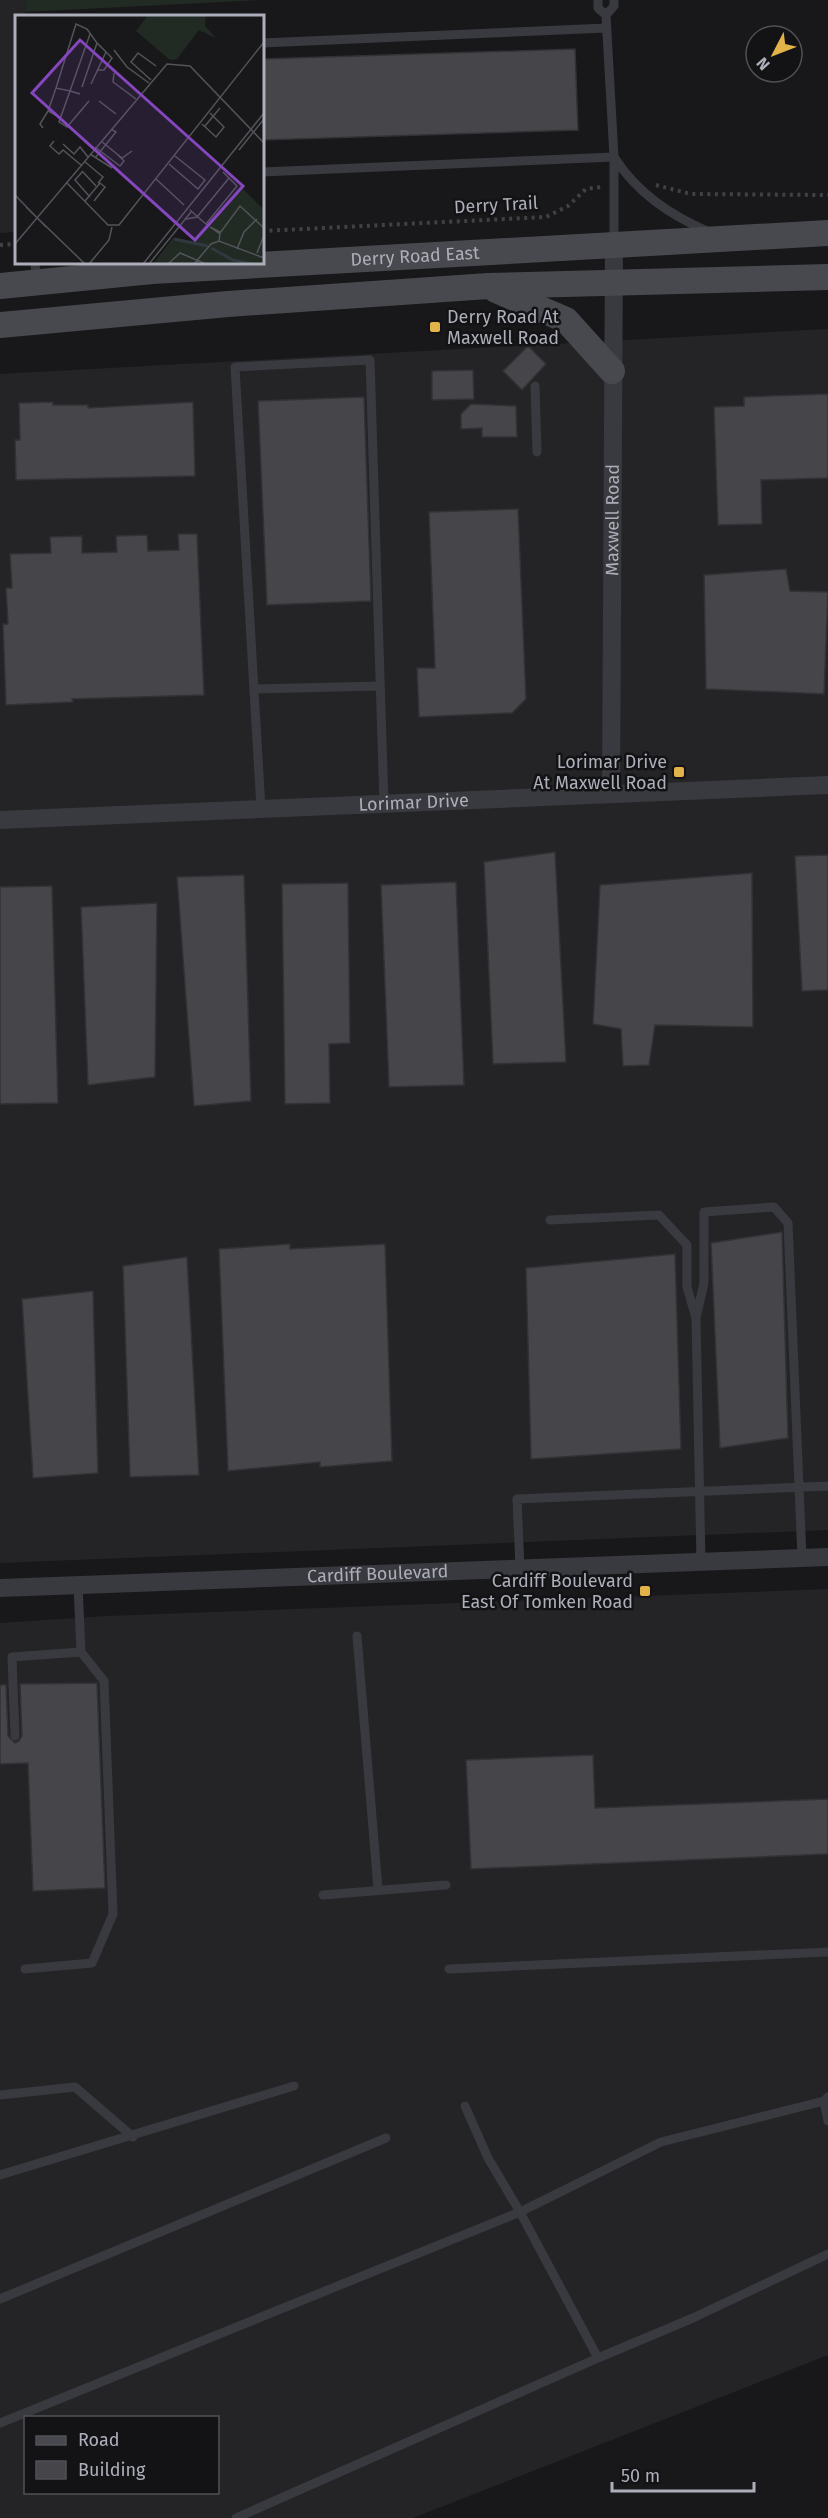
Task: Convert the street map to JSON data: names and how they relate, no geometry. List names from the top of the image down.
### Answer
{
  "streets": {
    "main road": ["Derry Road East"],
    "street": ["Maxwell Road", "Lorimar Drive", "Cardiff Boulevard"],
    "path": ["Derry Trail"]
  },
  "crossings": [
    ["Derry Road East", "Maxwell Road"],
    ["Maxwell Road", "Lorimar Drive"]
  ],
  "places": {
    "transit": ["Derry Road At Maxwell Road", "Lorimar Drive At Maxwell Road", "Cardiff Boulevard East Of Tomken Road"]
  },
  "legend": ["Road", "Building"],
  "scale_bar": "50 m",
  "north": "bottom left"
}
